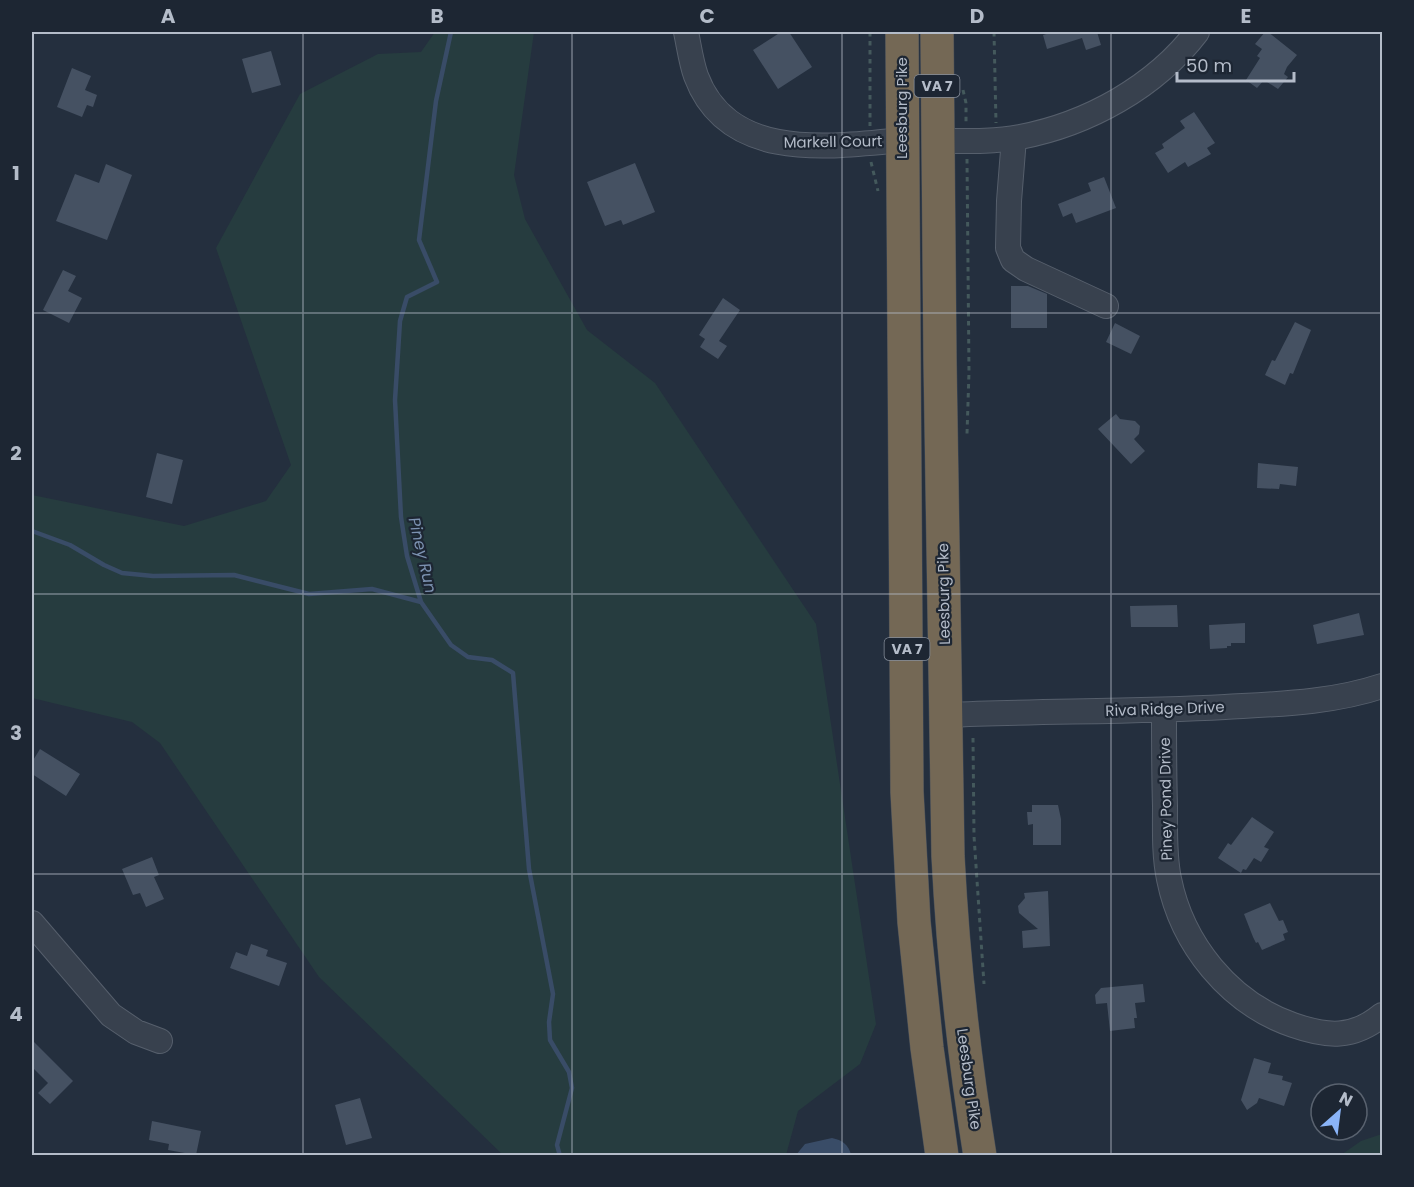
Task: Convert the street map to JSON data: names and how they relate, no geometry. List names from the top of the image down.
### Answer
{
  "streets": {
    "highway": ["VA 7", "Leesburg Pike"],
    "street": ["Markell Court", "Riva Ridge Drive", "Piney Pond Drive"]
  },
  "crossings": [
    ["Leesburg Pike", "Markell Court"],
    ["Leesburg Pike", "Riva Ridge Drive"],
    ["Riva Ridge Drive", "Piney Pond Drive"]
  ],
  "water": ["Piney Run"],
  "scale_bar": "50 m",
  "north": "top right",
  "grid": {
    "columns": [
      "A",
      "B",
      "C",
      "D",
      "E"
    ],
    "rows": [
      "1",
      "2",
      "3",
      "4"
    ]
  }
}
